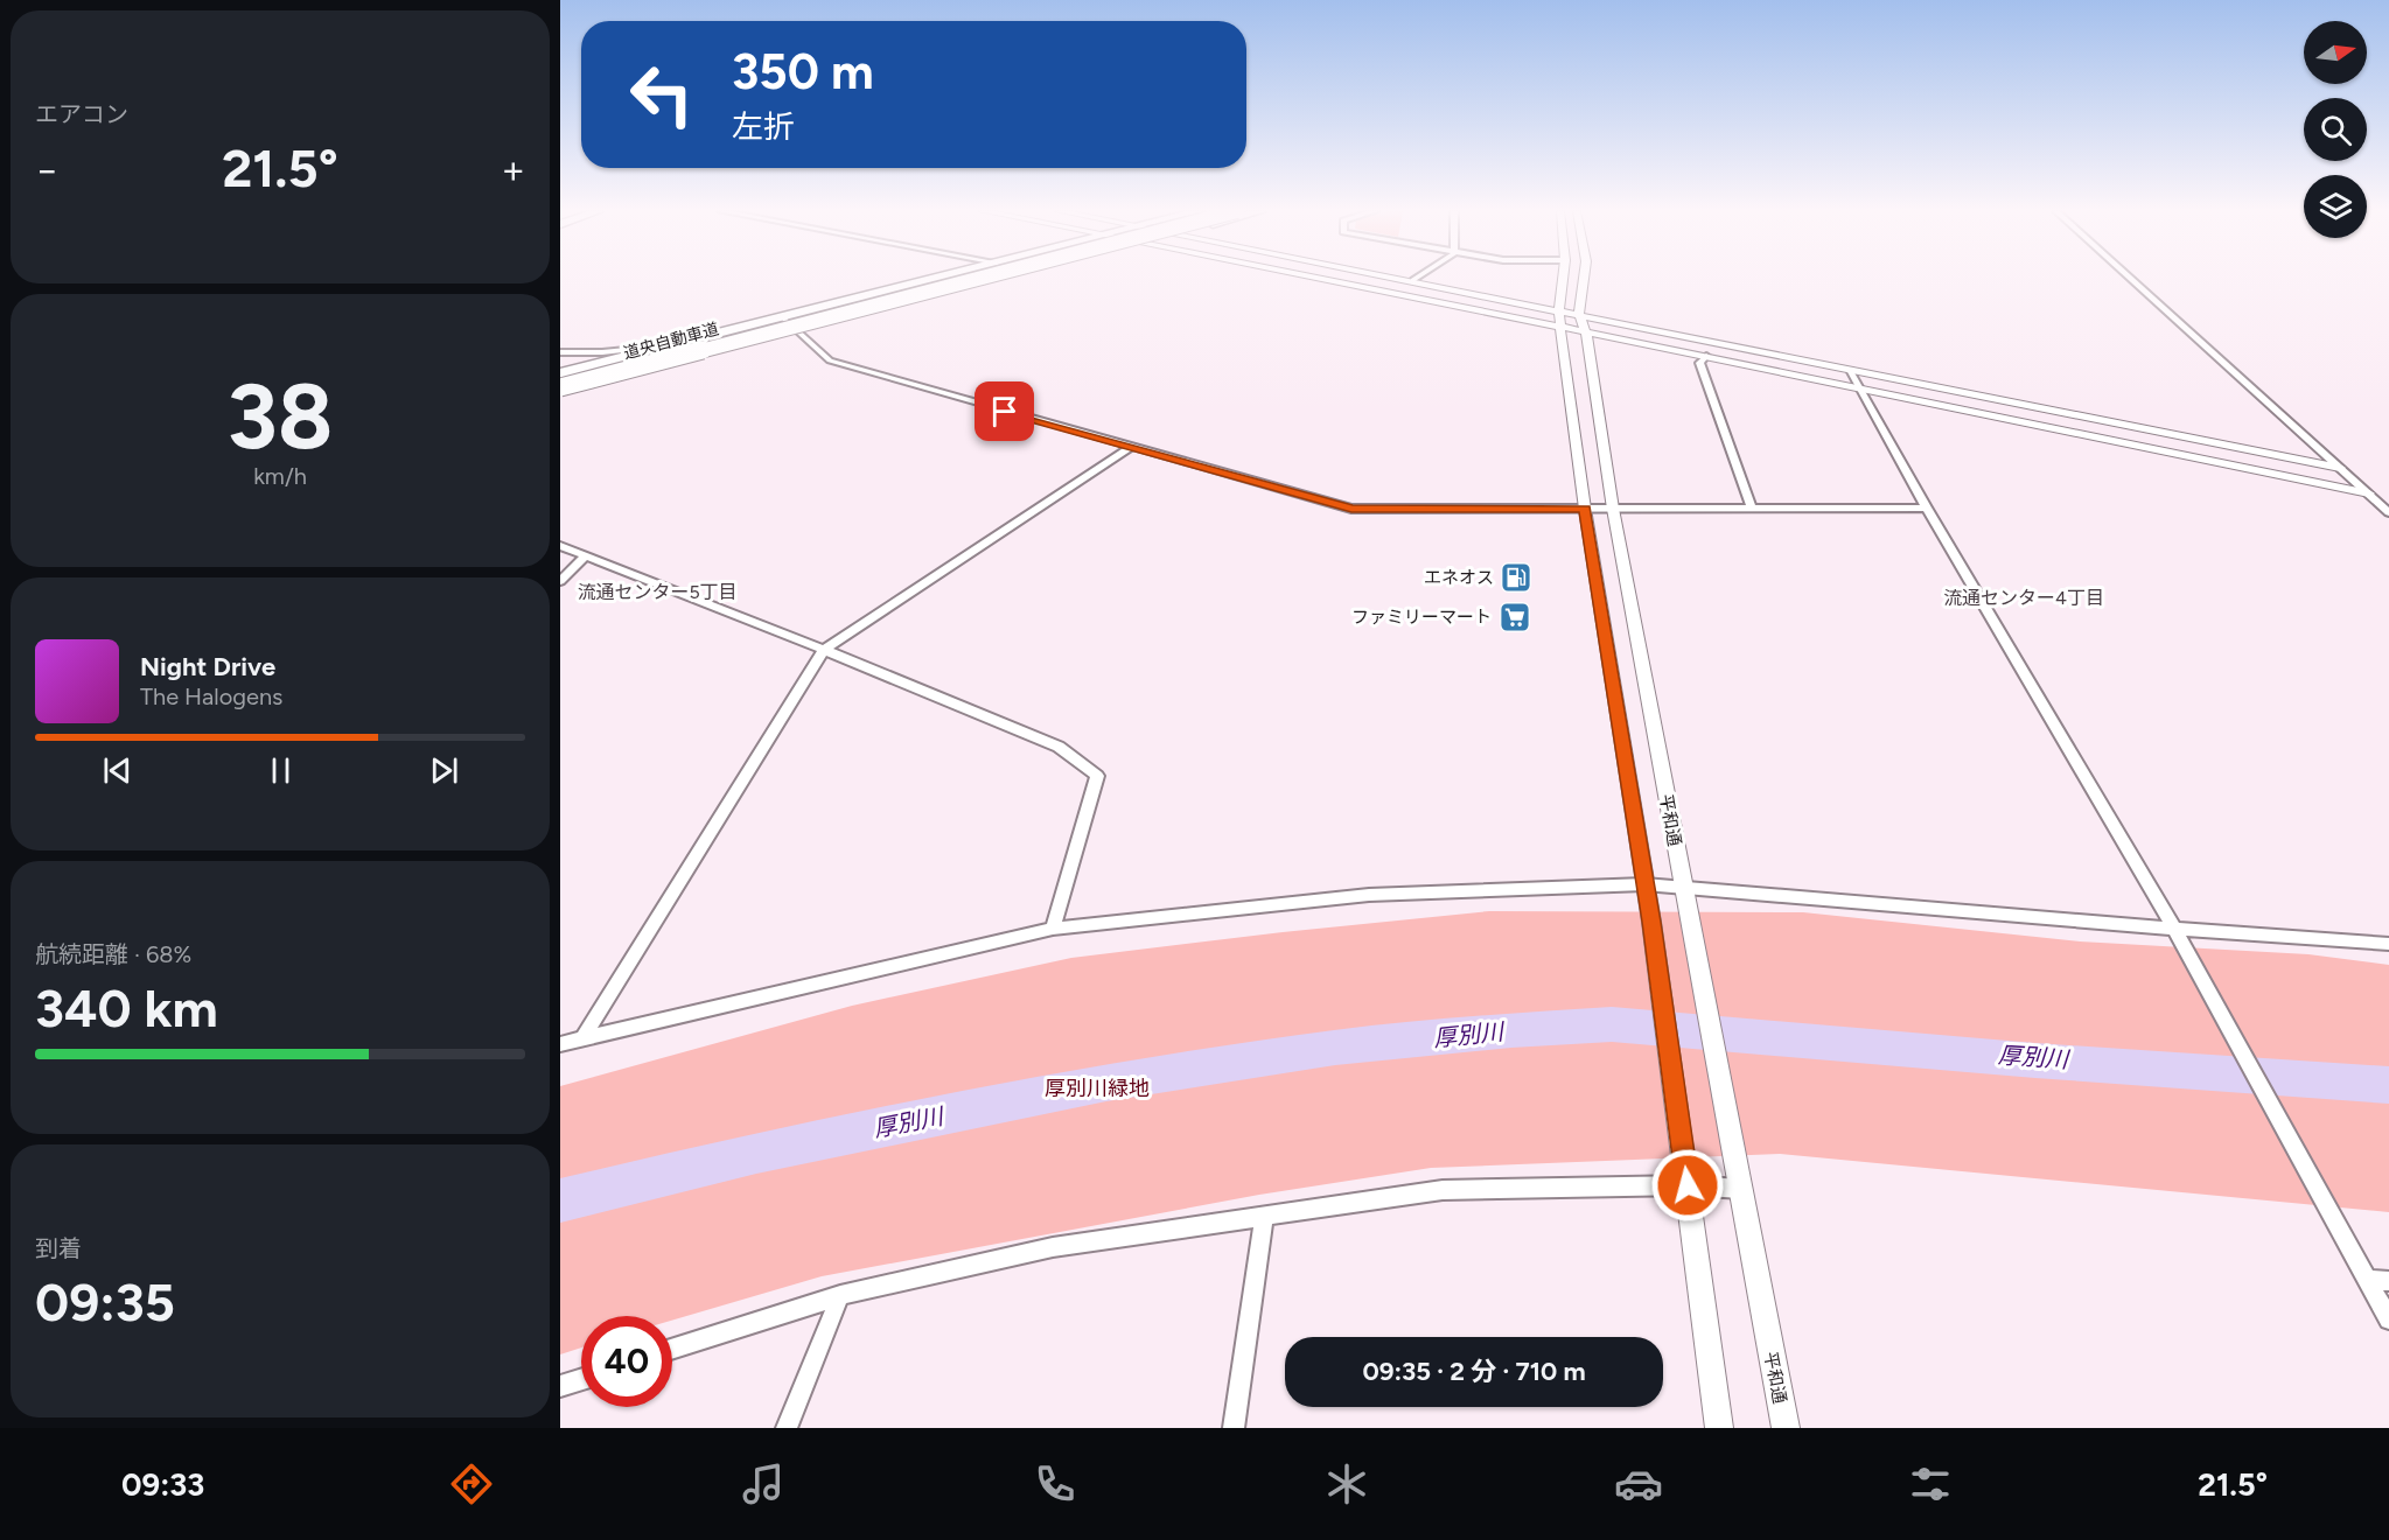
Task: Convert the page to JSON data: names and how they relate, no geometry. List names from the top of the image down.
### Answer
{
  "streets": {
    "highway": ["道央自動車道"],
    "street": ["平和通"]
  },
  "districts": ["流通センター5丁目", "流通センター4丁目"],
  "water": ["厚別川"],
  "parks": ["厚別川緑地"],
  "places": {
    "fuel station": ["エネオス"],
    "supermarket": ["ファミリーマート"]
  },
  "north": "right",
  "page": {
    "tile": [
      "エアコン",
      ["38", "km/h"],
      ["航続距離 · 68%", "340 km"],
      ["到着", "09:35"]
    ],
    "turn": ["350 m", "左折"],
    "heat": ["−", "21.5°", "+"],
    "song": ["Night Drive", "The Halogens"],
    "limit": "40",
    "trip": "09:35 · 2 分 · 710 m",
    "tabs": ["09:33", "21.5°"]
  }
}
